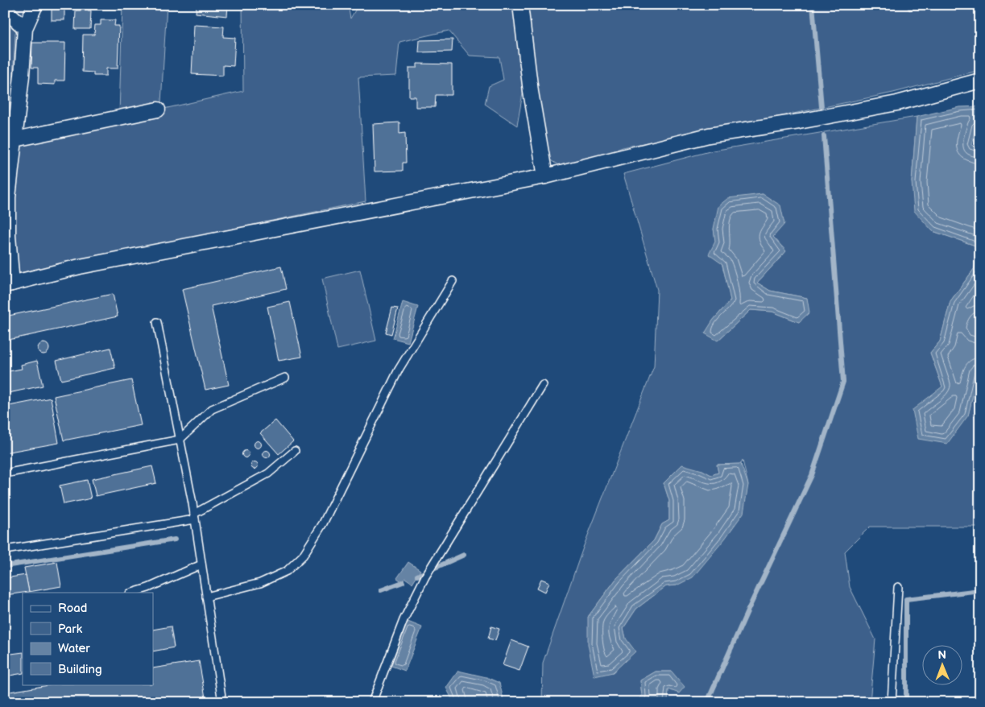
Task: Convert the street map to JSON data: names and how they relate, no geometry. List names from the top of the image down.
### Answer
{
  "legend": [
    "Road",
    "Park",
    "Water",
    "Building"
  ],
  "north": "top"
}
